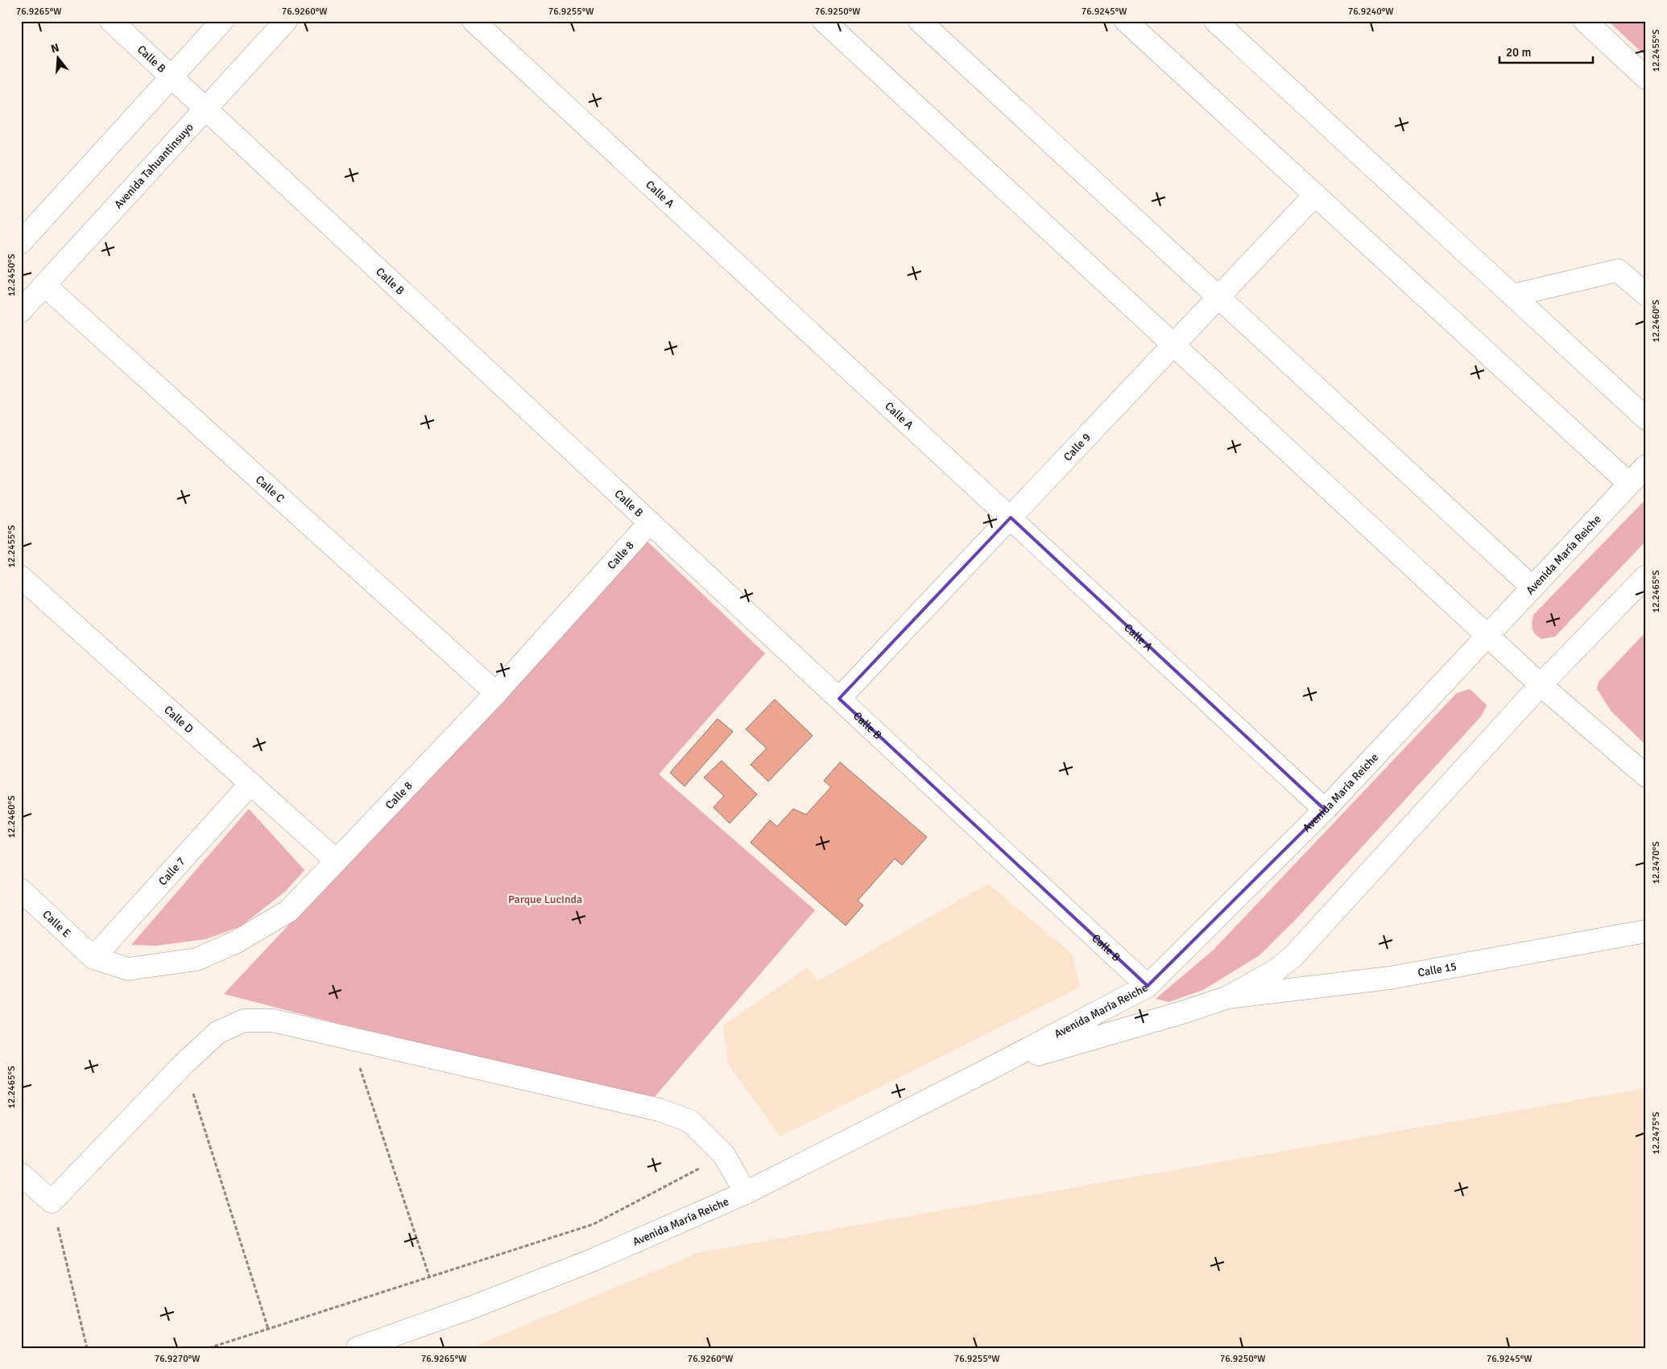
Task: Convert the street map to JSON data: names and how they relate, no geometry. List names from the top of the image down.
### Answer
{
  "streets": {
    "street": [
      "Calle B",
      "Avenida Tahuantinsuyo",
      "Calle A",
      "Calle 9",
      "Calle C",
      "Avenida María Reiche",
      "Calle 8",
      "Calle D",
      "Calle 7",
      "Calle E",
      "Calle 15"
    ]
  },
  "crossings": [
    ["Calle B", "Avenida Tahuantinsuyo"],
    ["Calle B", "Calle 9"],
    ["Calle B", "Avenida María Reiche"],
    ["Calle B", "Calle 8"],
    ["Avenida Tahuantinsuyo", "Calle C"],
    ["Calle A", "Calle 9"],
    ["Calle A", "Avenida María Reiche"],
    ["Calle C", "Calle 8"],
    ["Avenida María Reiche", "Calle 15"],
    ["Calle 8", "Calle D"],
    ["Calle 8", "Calle 7"],
    ["Calle 8", "Calle E"],
    ["Calle D", "Calle 7"],
    ["Calle 7", "Calle E"]
  ],
  "parks": ["Parque Lucinda"],
  "scale_bar": "20 m",
  "north": "top",
  "coordinates": [
    "76.9265°W",
    "76.9260°W",
    "76.9255°W",
    "76.9250°W",
    "76.9245°W",
    "76.9240°W",
    "12.2455°S",
    "12.2450°S",
    "12.2460°S",
    "12.2465°S",
    "12.2470°S",
    "12.2475°S",
    "76.9270°W"
  ]
}
